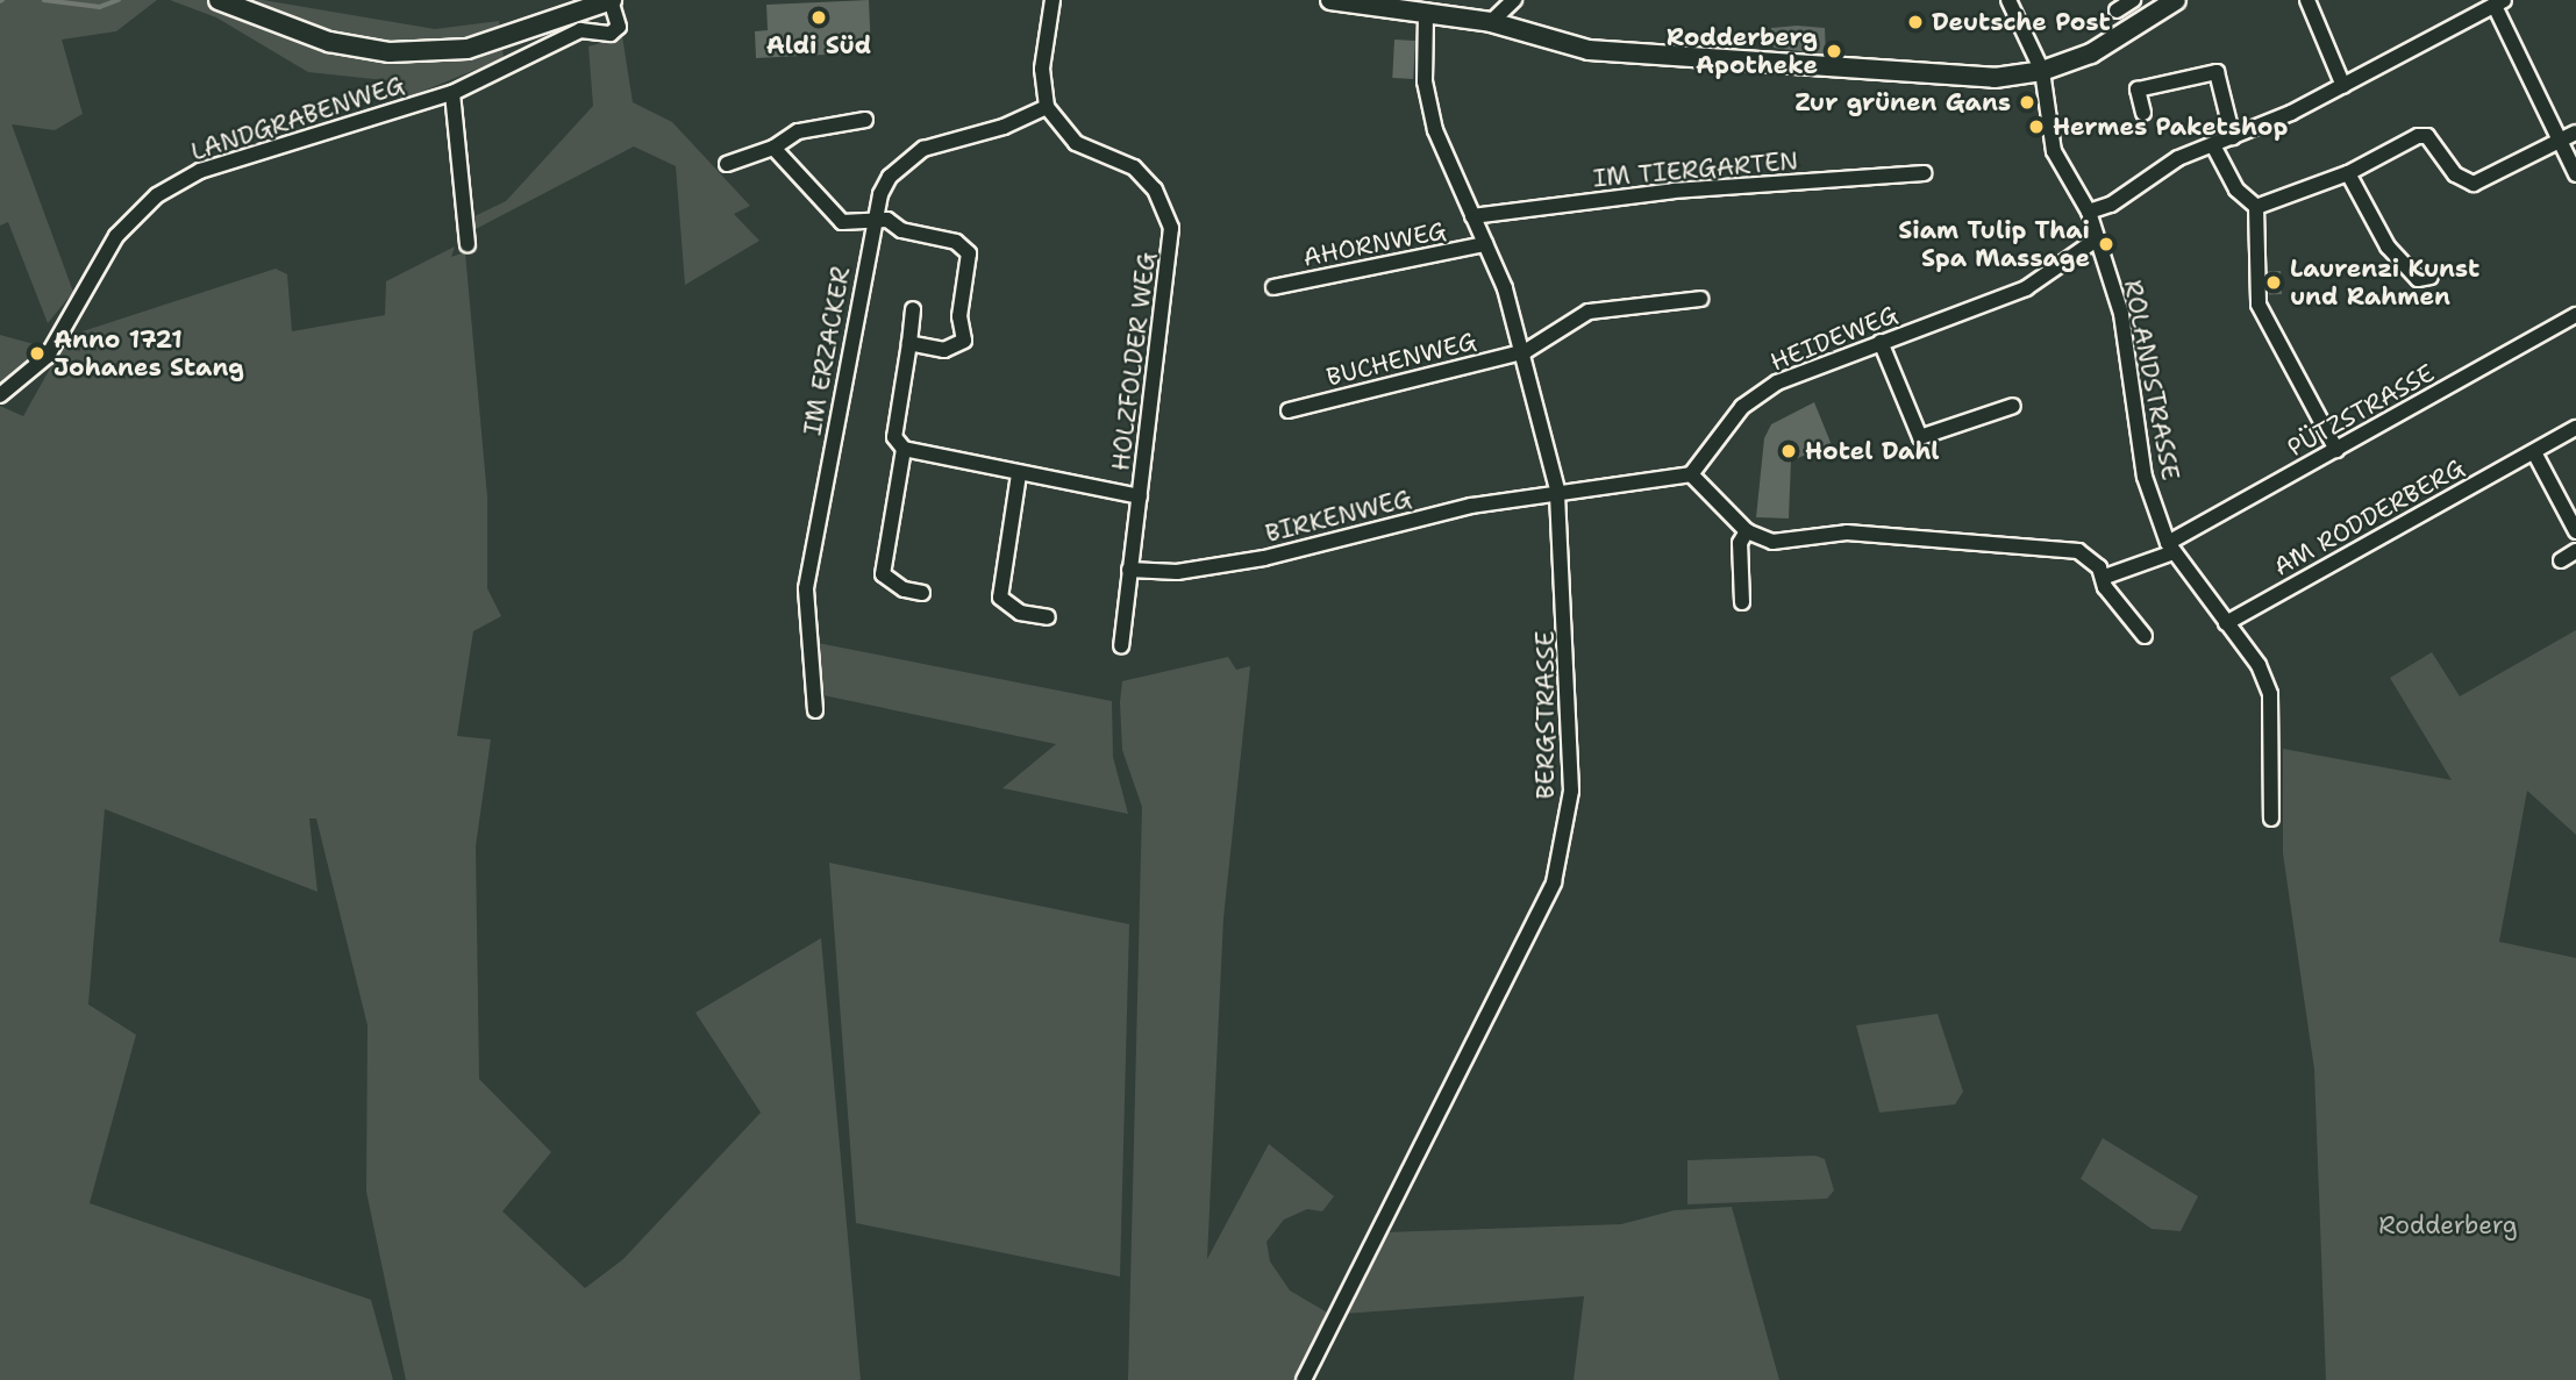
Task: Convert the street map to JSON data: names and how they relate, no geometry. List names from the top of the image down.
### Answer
{
  "streets": {
    "street": [
      "LANDGRABENWEG",
      "IM TIERGARTEN",
      "AHORNWEG",
      "HEIDEWEG",
      "IM ERZACKER",
      "BUCHENWEG",
      "HOLZFOLDER WEG",
      "ROLANDSTRASSE",
      "PÜTZSTRASSE",
      "BIRKENWEG",
      "AM RODDERBERG",
      "BERGSTRASSE"
    ]
  },
  "crossings": [
    ["IM TIERGARTEN", "BERGSTRASSE"],
    ["AHORNWEG", "BERGSTRASSE"],
    ["HEIDEWEG", "ROLANDSTRASSE"],
    ["IM ERZACKER", "HOLZFOLDER WEG"],
    ["BUCHENWEG", "BERGSTRASSE"],
    ["HOLZFOLDER WEG", "BIRKENWEG"],
    ["ROLANDSTRASSE", "PÜTZSTRASSE"],
    ["ROLANDSTRASSE", "AM RODDERBERG"],
    ["BIRKENWEG", "BERGSTRASSE"]
  ],
  "parks": ["Rodderberg"],
  "places": [
    "Aldi Süd",
    "Deutsche Post",
    "Rodderberg Apotheke",
    "Zur grünen Gans",
    "Hermes Paketshop",
    "Siam Tulip Thai Spa Massage",
    "Laurenzi Kunst und Rahmen",
    "Anno 1721 Johanes Stang",
    "Hotel Dahl"
  ]
}
